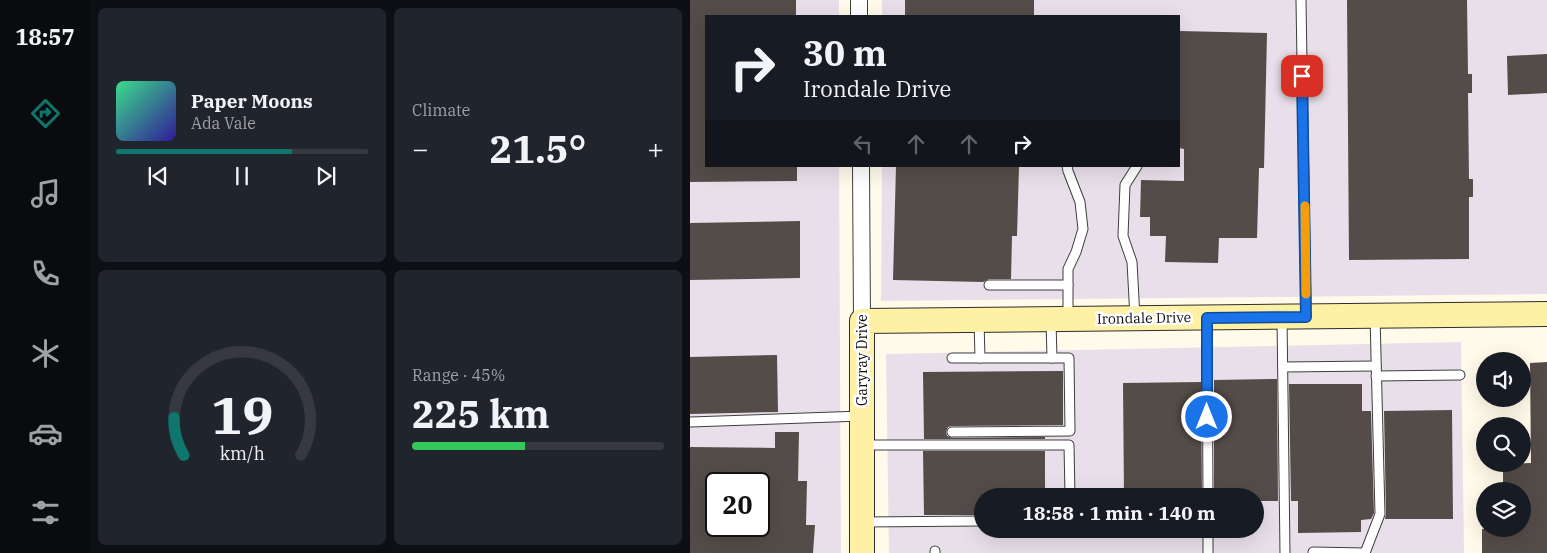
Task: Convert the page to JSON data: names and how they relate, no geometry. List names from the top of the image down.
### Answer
{
  "streets": {
    "street": ["Irondale Drive", "Garyray Drive"]
  },
  "crossings": [
    ["Irondale Drive", "Garyray Drive"]
  ],
  "page": {
    "tabs": "18:57",
    "tile": [
      "Climate",
      ["Range · 45%", "225 km"]
    ],
    "turn": ["30 m", "Irondale Drive"],
    "song": ["Paper Moons", "Ada Vale"],
    "heat": ["−", "21.5°", "+"],
    "limit": "20",
    "trip": "18:58 · 1 min · 140 m",
    "gauge": ["19", "km/h"]
  }
}
